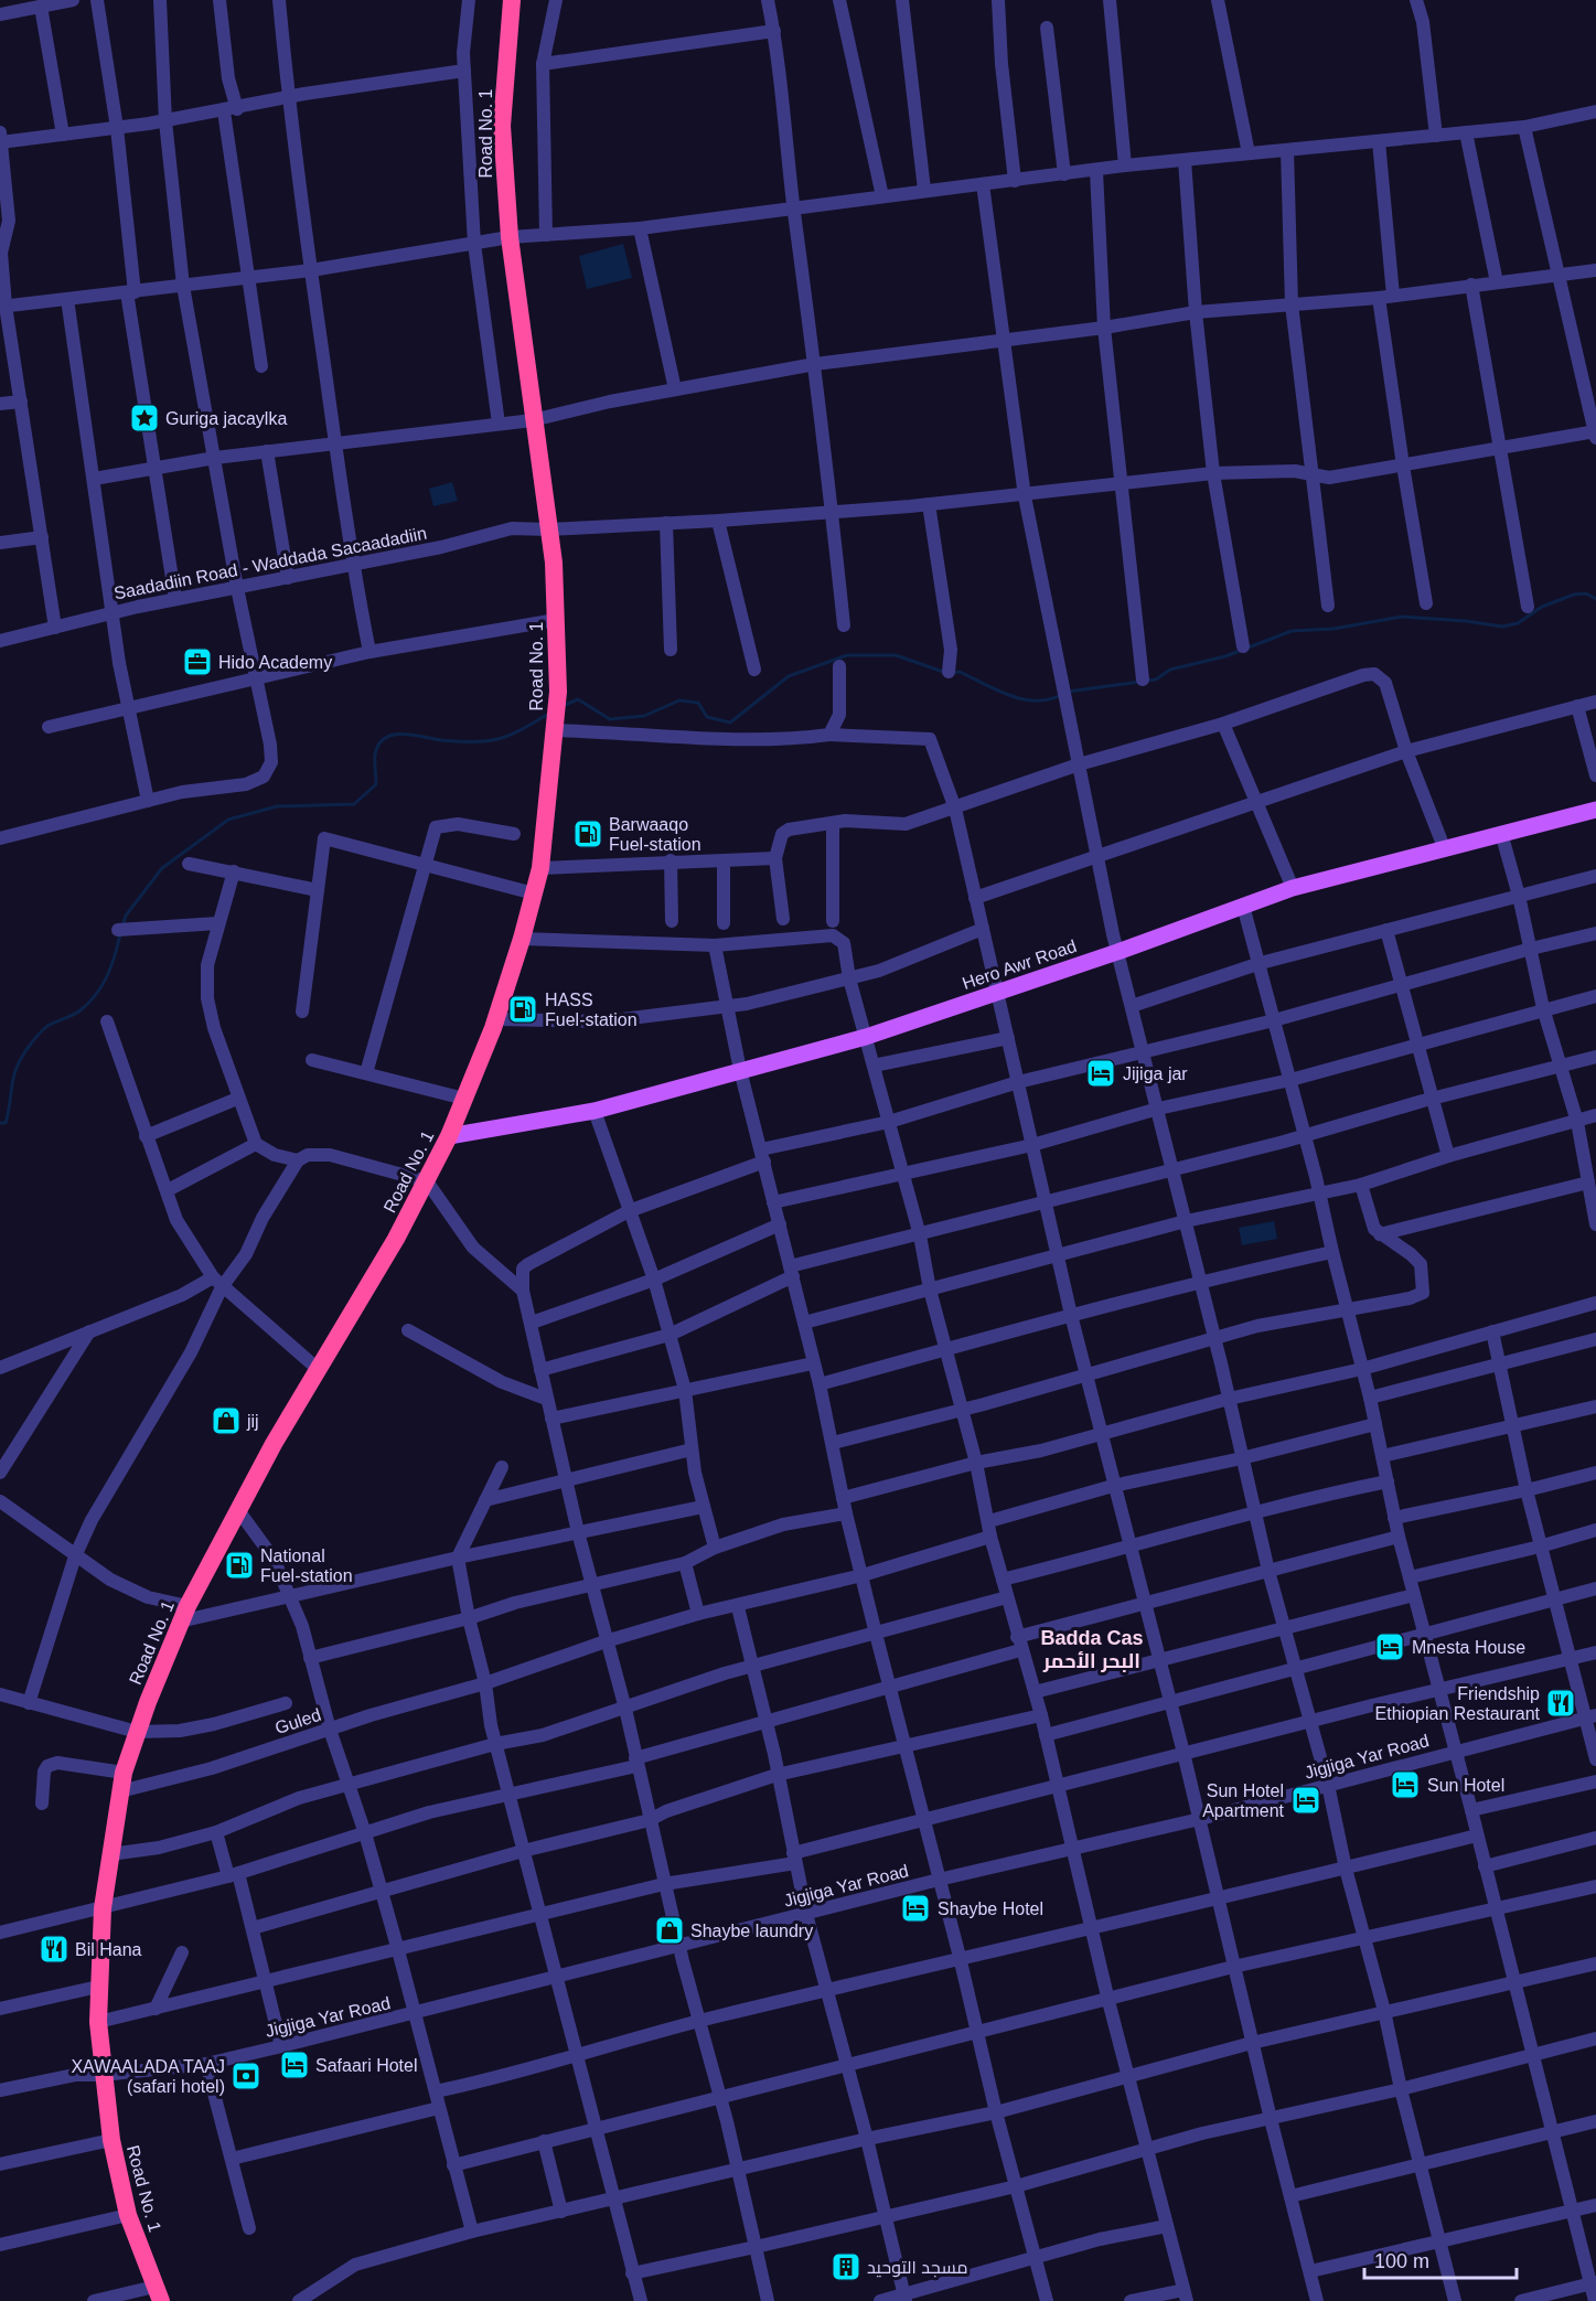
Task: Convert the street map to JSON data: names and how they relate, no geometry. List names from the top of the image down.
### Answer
{
  "streets": {
    "highway": ["Road No. 1"],
    "main road": ["Hero Awr Road"],
    "street": ["Saadadiin Road - Waddada Sacaadadiin", "Guled", "Jigjiga Yar Road"]
  },
  "crossings": [
    ["Road No. 1", "Saadadiin Road - Waddada Sacaadadiin"],
    ["Road No. 1", "Hero Awr Road"],
    ["Road No. 1", "Guled"],
    ["Road No. 1", "Jigjiga Yar Road"]
  ],
  "districts": ["Badda Cas البحر الأحمر"],
  "places": {
    "place": ["Guriga jacaylka"],
    "office": ["Hido Academy"],
    "fuel station": ["Barwaaqo Fuel-station", "HASS Fuel-station", "National Fuel-station"],
    "hotel": [
      "Jijiga jar",
      "Mnesta House",
      "Sun Hotel",
      "Sun Hotel Apartment",
      "Shaybe Hotel",
      "Safaari Hotel"
    ],
    "shop": ["jij", "Shaybe laundry"],
    "restaurant": ["Friendship Ethiopian Restaurant", "Bil Hana"],
    "bank": ["XAWAALADA TAAJ (safari hotel)"],
    "building": ["مسجد التوحيد"]
  },
  "scale_bar": "100 m"
}
